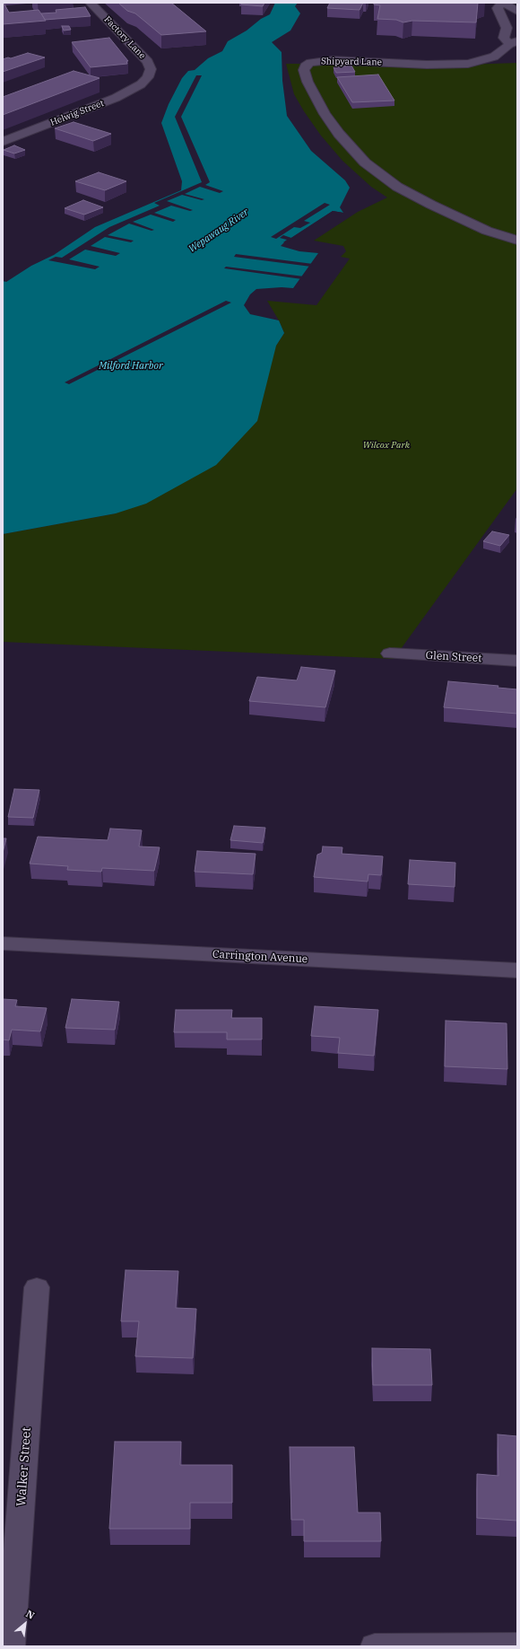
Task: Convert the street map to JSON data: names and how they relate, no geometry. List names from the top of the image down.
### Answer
{
  "streets": {
    "street": [
      "Factory Lane",
      "Shipyard Lane",
      "Helwig Street",
      "Glen Street",
      "Carrington Avenue",
      "Walker Street"
    ]
  },
  "crossings": [
    ["Factory Lane", "Helwig Street"]
  ],
  "water": ["Wepawaug River", "Milford Harbor"],
  "parks": ["Wilcox Park"],
  "north": "top right"
}
